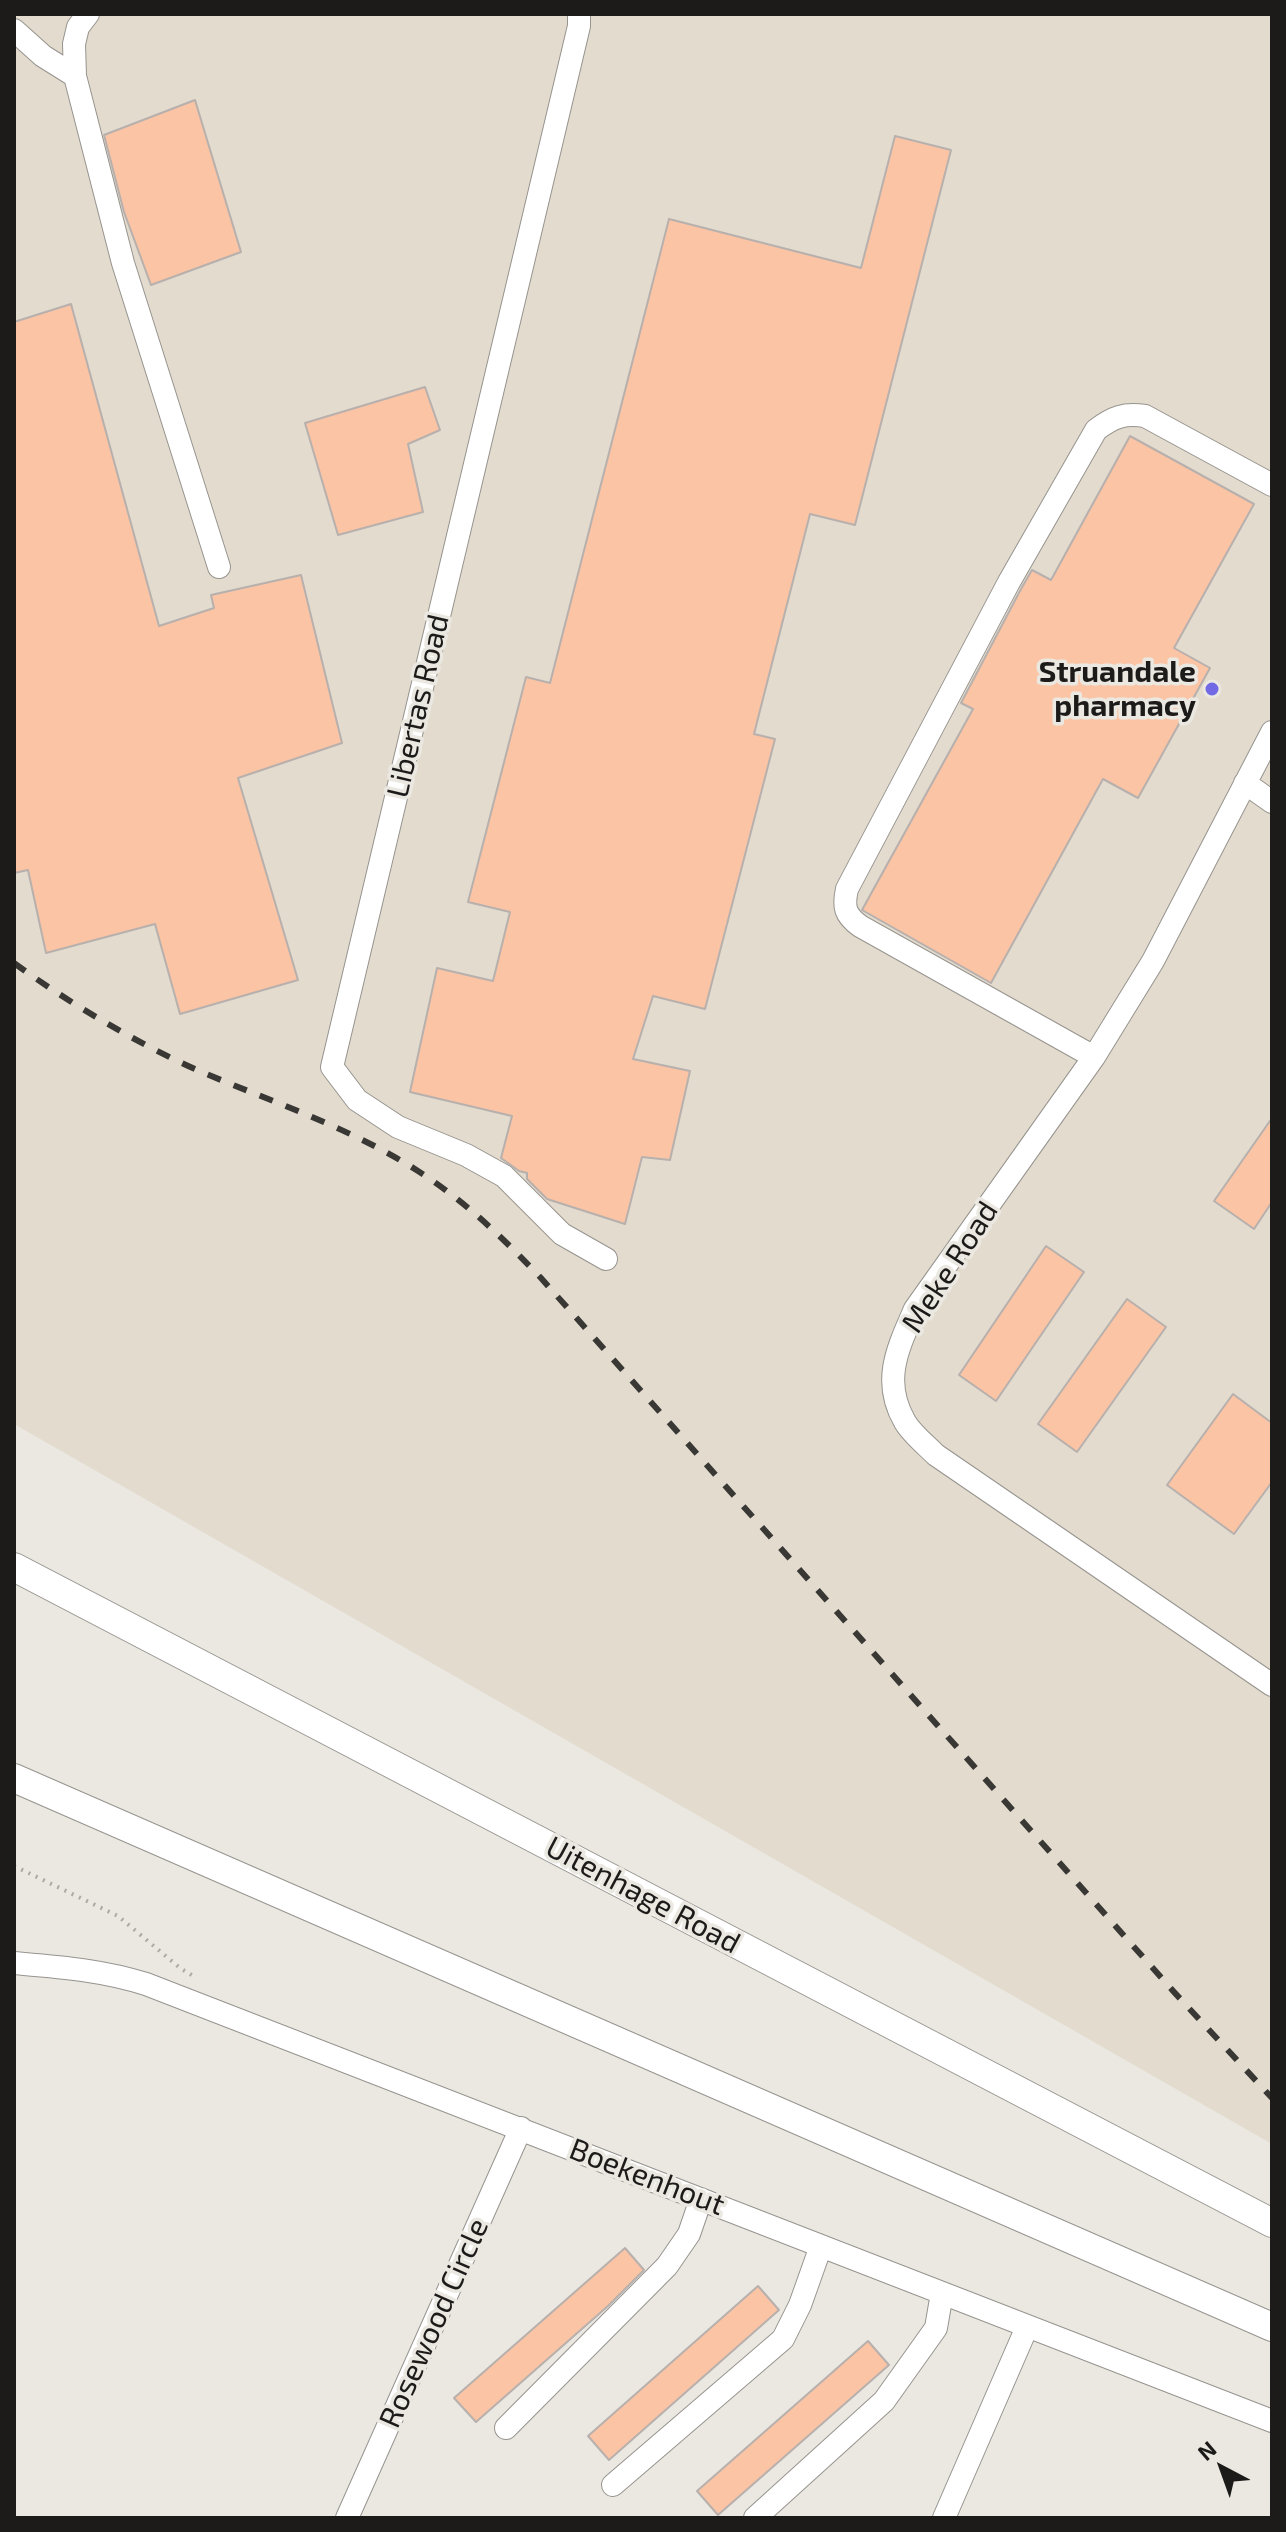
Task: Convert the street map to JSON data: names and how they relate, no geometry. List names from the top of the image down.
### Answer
{
  "streets": {
    "main road": ["Uitenhage Road"],
    "street": [
      "Libertas Road",
      "Meke Road",
      "Boekenhout",
      "Rosewood Circle"
    ]
  },
  "crossings": [
    ["Boekenhout", "Rosewood Circle"]
  ],
  "places": ["Struandale pharmacy"],
  "north": "top left"
}
